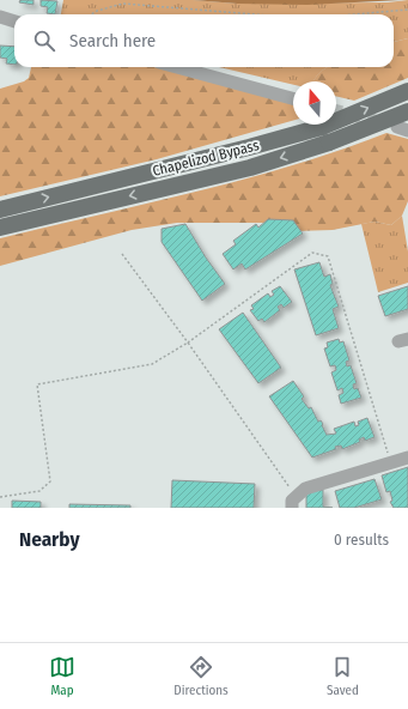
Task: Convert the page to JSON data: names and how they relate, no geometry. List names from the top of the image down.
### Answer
{
  "streets": {
    "main road": ["Chapelizod Bypass"]
  },
  "north": "top",
  "page": {
    "search": "Search here",
    "heading": ["Nearby", "0 results"],
    "nav": ["Map", "Directions", "Saved"]
  }
}
